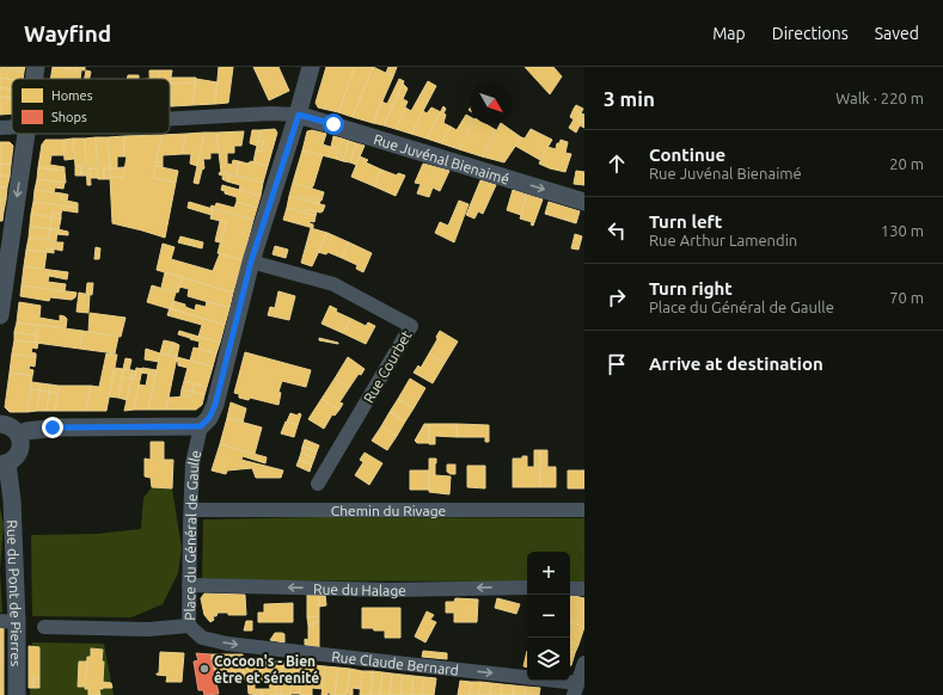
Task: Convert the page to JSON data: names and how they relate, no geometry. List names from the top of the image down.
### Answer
{
  "streets": {
    "street": [
      "Rue Juvénal Bienaimé",
      "Rue Courbet",
      "Chemin du Rivage",
      "Place du Général de Gaulle",
      "Rue du Halage",
      "Rue du Pont de Pierres",
      "Rue Claude Bernard"
    ]
  },
  "crossings": [
    ["Chemin du Rivage", "Place du Général de Gaulle"],
    ["Place du Général de Gaulle", "Rue du Halage"],
    ["Place du Général de Gaulle", "Rue Claude Bernard"]
  ],
  "one_way": ["Rue Juvénal Bienaimé", "Rue du Halage", "Rue Claude Bernard"],
  "places": ["Cocoon's - Bien être et sérenité"],
  "legend": ["Homes", "Shops"],
  "north": "bottom right",
  "page": {
    "header": "Wayfind",
    "nav": ["Map", "Directions", "Saved"],
    "heading": ["3 min", "Walk · 220 m"],
    "list": [
      ["Continue", "Rue Juvénal Bienaimé", "20 m"],
      ["Turn left", "Rue Arthur Lamendin", "130 m"],
      ["Turn right", "Place du Général de Gaulle", "70 m"],
      "Arrive at destination"
    ],
    "map_buttons": ["+", "−"]
  }
}
